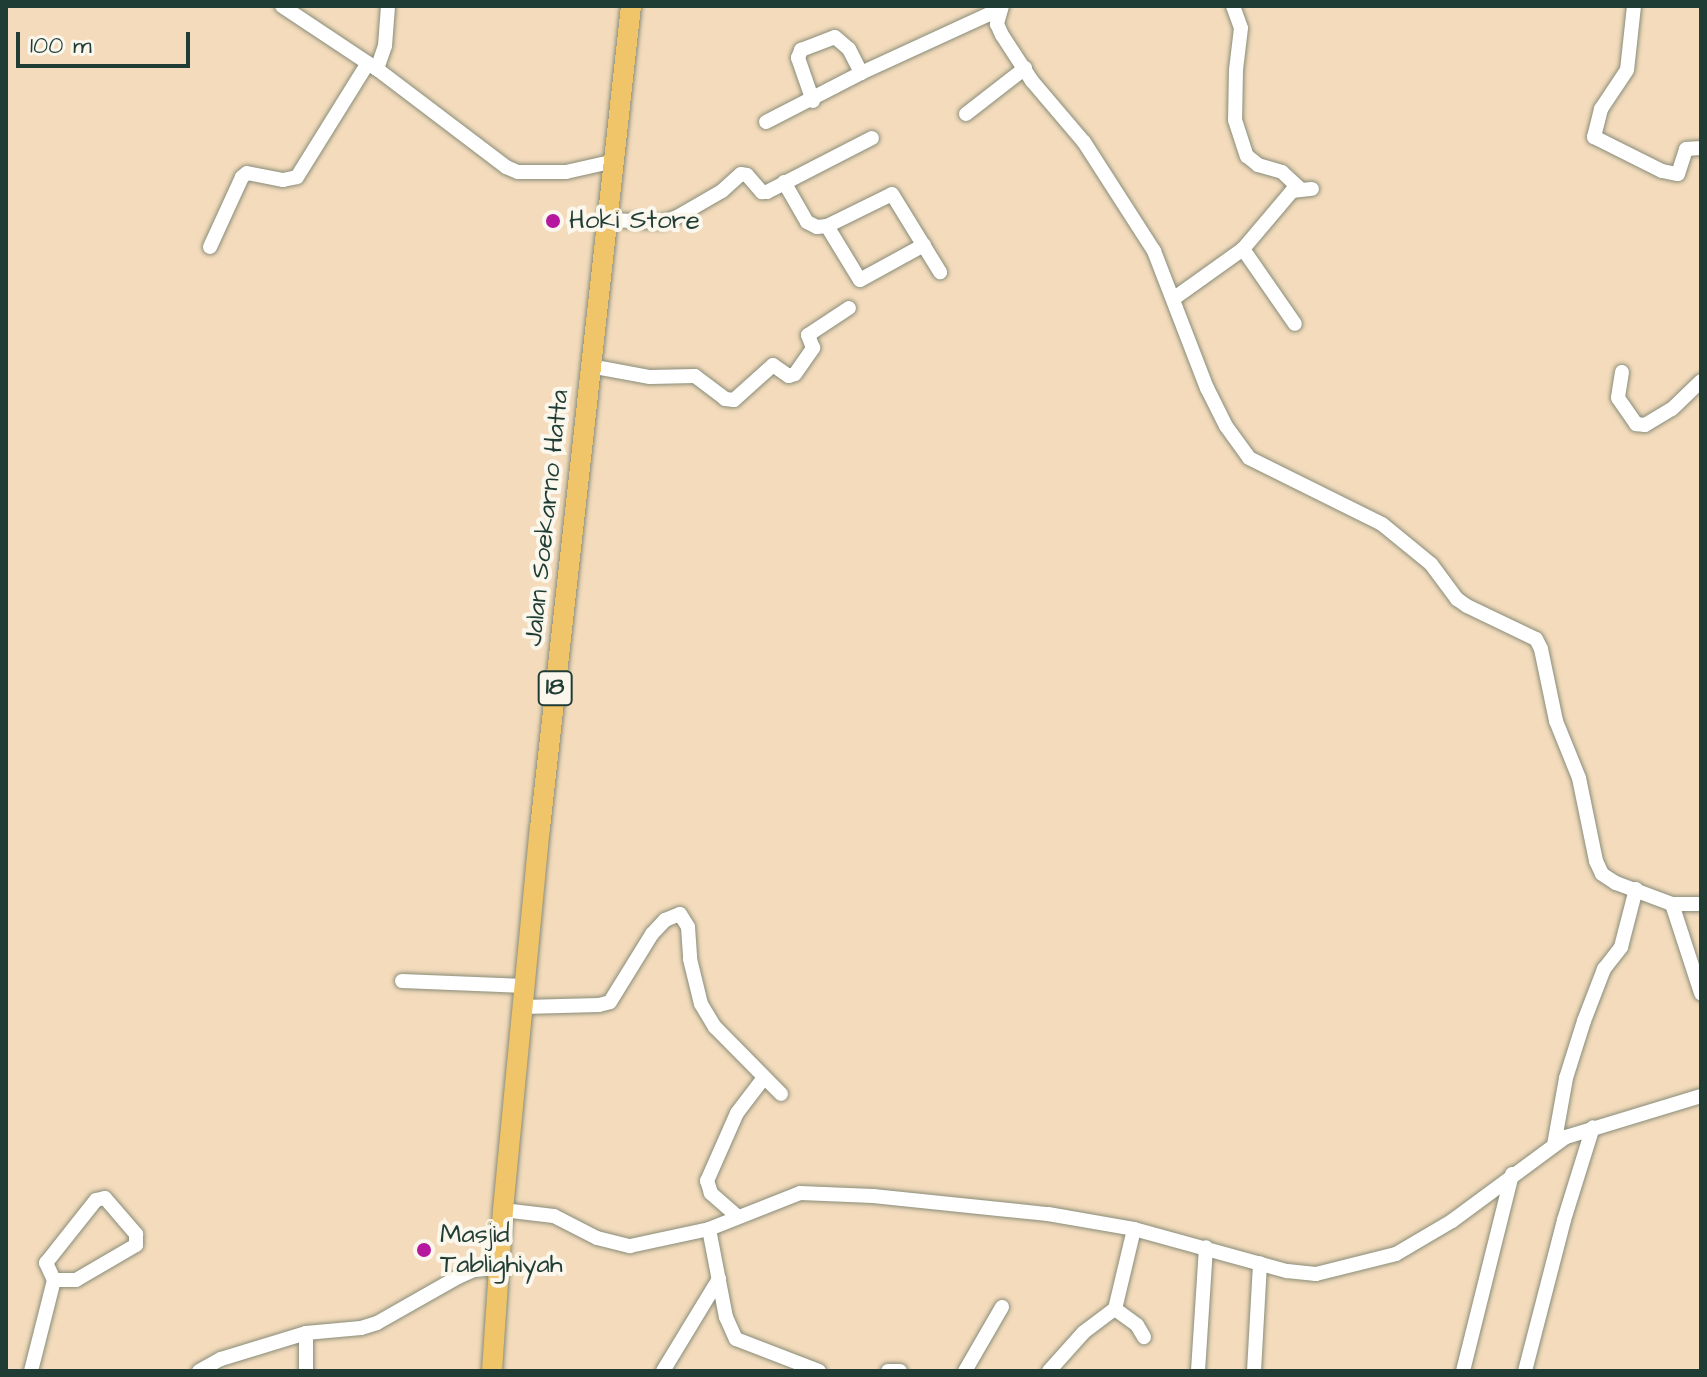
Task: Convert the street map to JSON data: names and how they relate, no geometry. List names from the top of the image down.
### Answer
{
  "streets": {
    "highway": ["Jalan Soekarno Hatta", "18"]
  },
  "places": ["Hoki Store", "Masjid Tablighiyah"],
  "scale_bar": "100 m"
}
